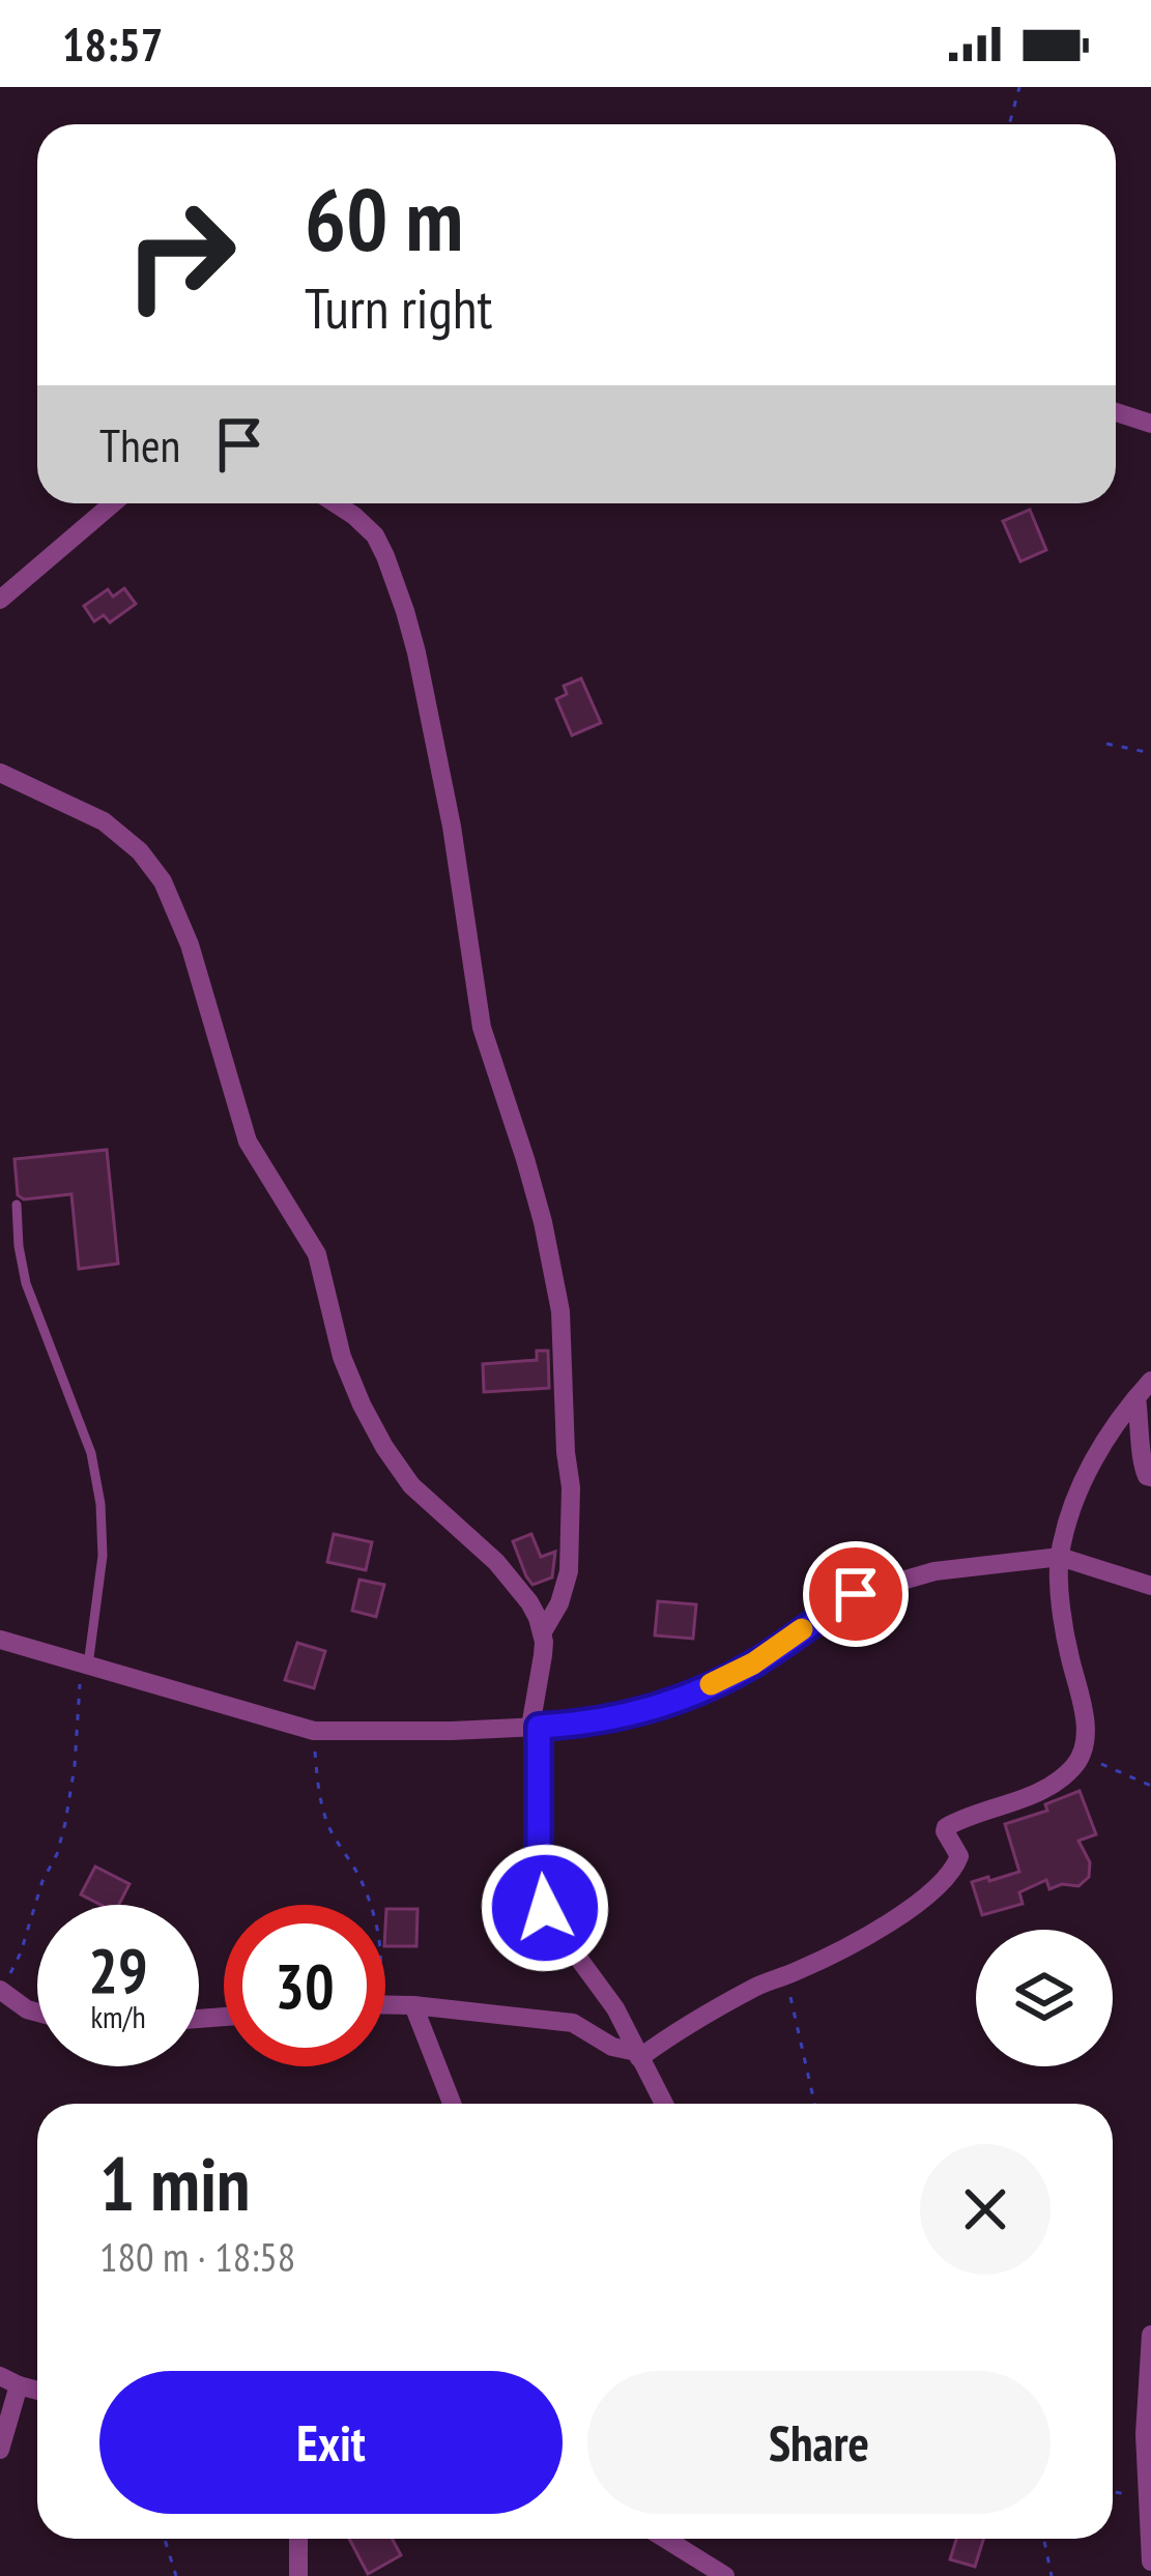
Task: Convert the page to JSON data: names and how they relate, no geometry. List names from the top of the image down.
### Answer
{
  "page": {
    "status": "18:57",
    "turn": ["60 m", "Turn right"],
    "then": "Then",
    "speed": "29 km/h",
    "limit": "30",
    "heading": ["1 min", "180 m · 18:58"],
    "buttons": ["Exit", "Share"]
  }
}
